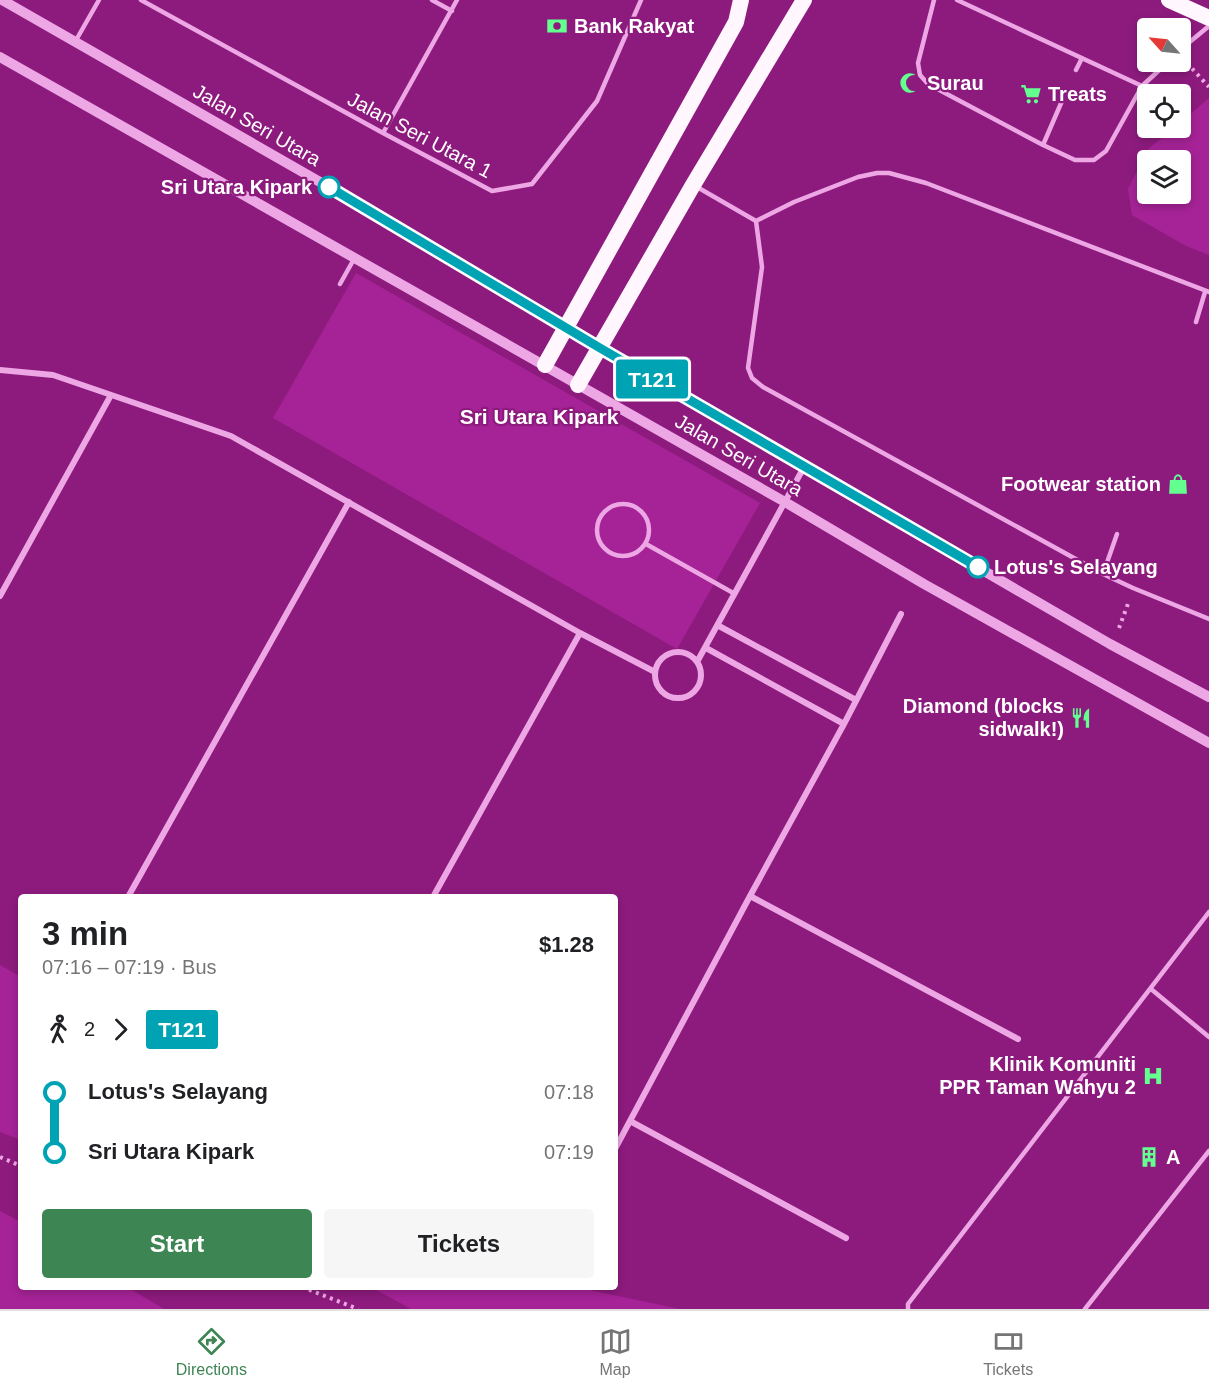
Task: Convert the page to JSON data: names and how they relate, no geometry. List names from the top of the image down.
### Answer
{
  "streets": {
    "street": ["Jalan Seri Utara"],
    "lane": ["Jalan Seri Utara 1"]
  },
  "districts": ["Sri Utara Kipark"],
  "places": {
    "bank": ["Bank Rakyat"],
    "mosque": ["Surau"],
    "supermarket": ["Treats"],
    "other": ["Sri Utara Kipark", "Lotus's Selayang"],
    "shop": ["Footwear station"],
    "restaurant": ["Diamond (blocks sidwalk!)"],
    "hospital": ["Klinik Komuniti PPR Taman Wahyu 2"],
    "building": ["A"]
  },
  "lines": ["bus line T121"],
  "north": "top left",
  "page": {
    "on_map": "T121",
    "heading": ["3 min", "07:16 – 07:19 · Bus", "$1.28"],
    "legs": ["2", "T121"],
    "list": [
      {
        "name": "Lotus's Selayang",
        "value": "07:18"
      },
      {
        "name": "Sri Utara Kipark",
        "value": "07:19"
      }
    ],
    "buttons": ["Start", "Tickets"],
    "tabs": ["Directions", "Map", "Tickets"]
  }
}
